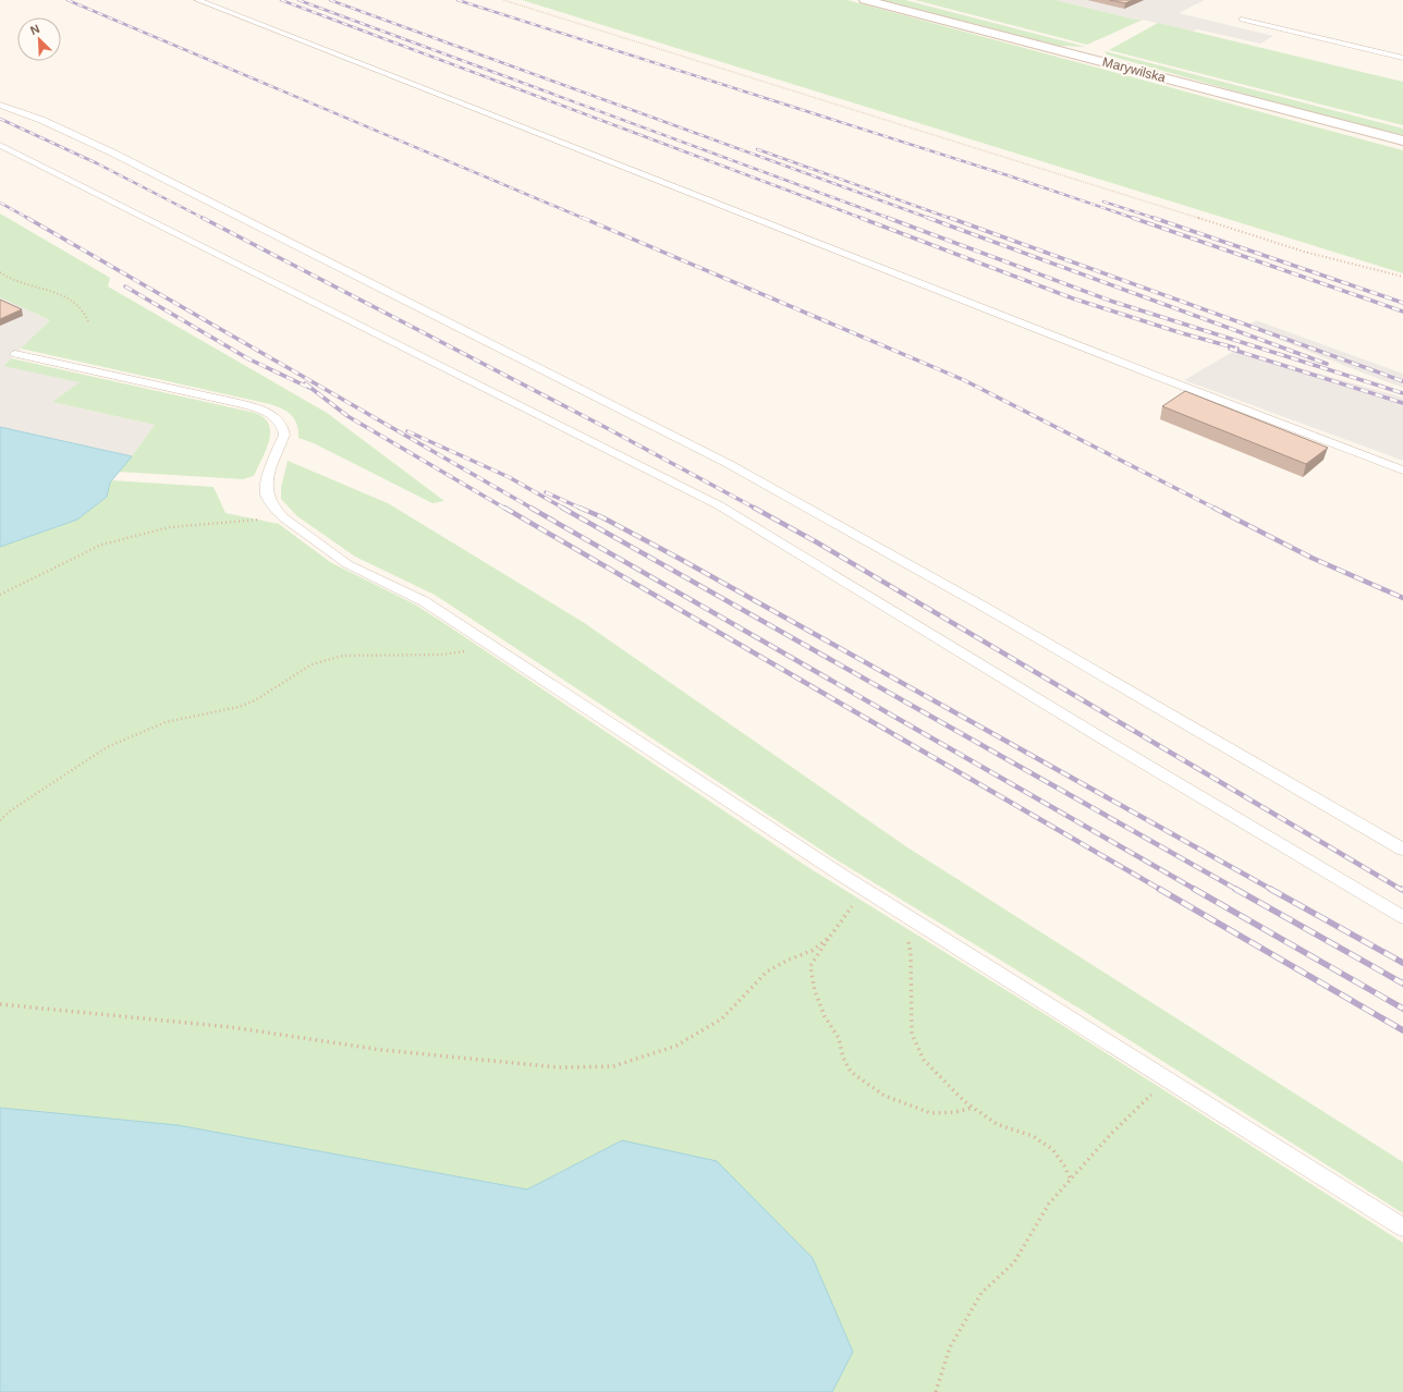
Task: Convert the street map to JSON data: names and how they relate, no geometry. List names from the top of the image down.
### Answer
{
  "streets": {
    "main road": ["Marywilska"]
  },
  "north": "top left"
}
